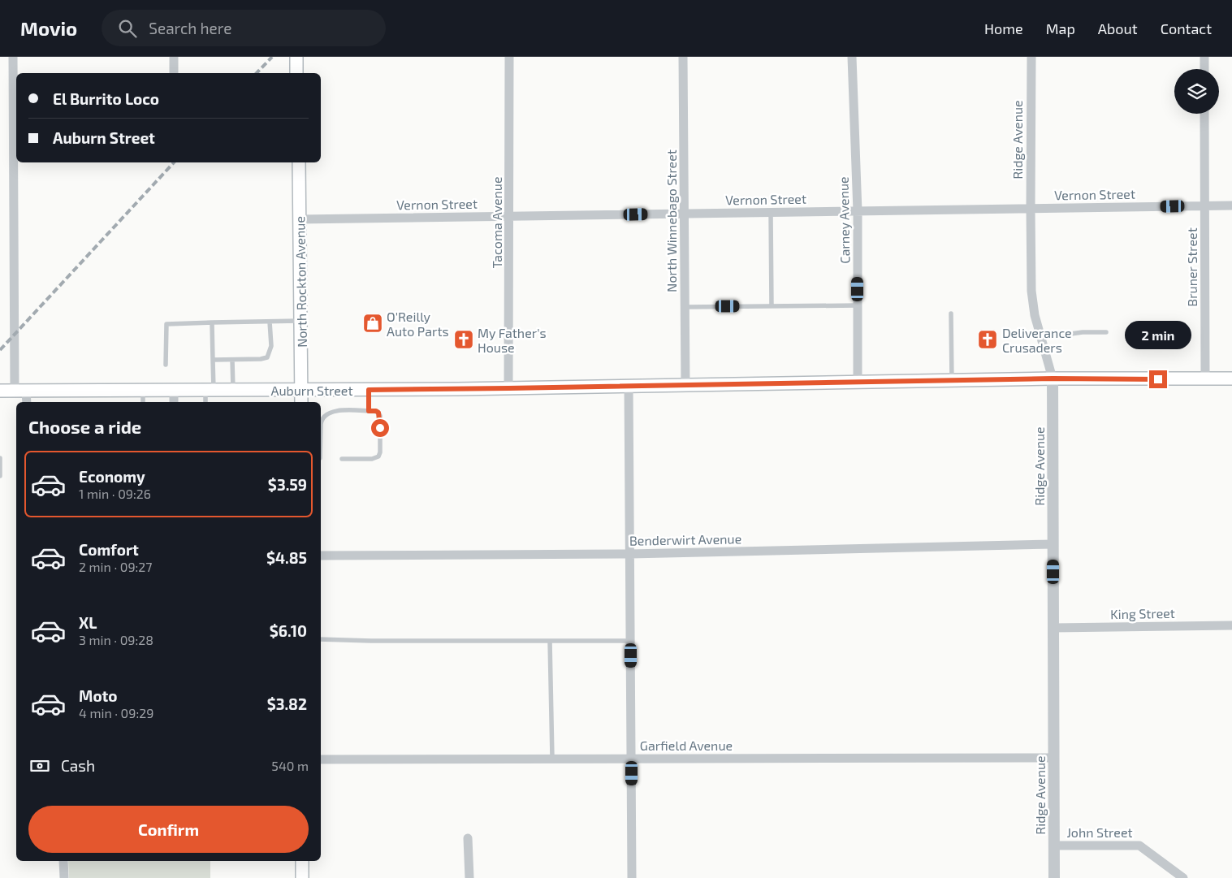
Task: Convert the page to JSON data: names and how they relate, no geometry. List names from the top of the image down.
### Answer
{
  "streets": {
    "main road": ["North Rockton Avenue", "Auburn Street"],
    "street": [
      "Ridge Avenue",
      "Vernon Street",
      "Carney Avenue",
      "North Winnebago Street",
      "Tacoma Avenue",
      "Bruner Street",
      "Benderwirt Avenue",
      "King Street",
      "Garfield Avenue",
      "John Street"
    ]
  },
  "crossings": [
    ["Ridge Avenue", "Vernon Street"],
    ["Ridge Avenue", "Auburn Street"],
    ["Ridge Avenue", "Benderwirt Avenue"],
    ["Ridge Avenue", "King Street"],
    ["Ridge Avenue", "Garfield Avenue"],
    ["Ridge Avenue", "John Street"],
    ["Vernon Street", "Carney Avenue"],
    ["Vernon Street", "North Winnebago Street"],
    ["Vernon Street", "Tacoma Avenue"],
    ["Vernon Street", "Bruner Street"],
    ["Vernon Street", "North Rockton Avenue"],
    ["Carney Avenue", "Auburn Street"],
    ["North Winnebago Street", "Auburn Street"],
    ["Tacoma Avenue", "Auburn Street"],
    ["Bruner Street", "Auburn Street"],
    ["North Rockton Avenue", "Auburn Street"]
  ],
  "places": {
    "shop": ["O'Reilly Auto Parts"],
    "church": ["My Father's House", "Deliverance Crusaders"]
  },
  "page": {
    "header": "Movio",
    "search": "Search here",
    "nav": [
      "Home",
      "Map",
      "About",
      "Contact"
    ],
    "banner": ["El Burrito Loco", "Auburn Street"],
    "bubble": "2 min",
    "heading": "Choose a ride",
    "list": [
      {
        "name": "Economy",
        "note": "1 min · 09:26",
        "value": "$3.59"
      },
      {
        "name": "Comfort",
        "note": "2 min · 09:27",
        "value": "$4.85"
      },
      {
        "name": "XL",
        "note": "3 min · 09:28",
        "value": "$6.10"
      },
      {
        "name": "Moto",
        "note": "4 min · 09:29",
        "value": "$3.82"
      }
    ],
    "pay": ["Cash", "540 m"],
    "buttons": "Confirm"
  }
}
